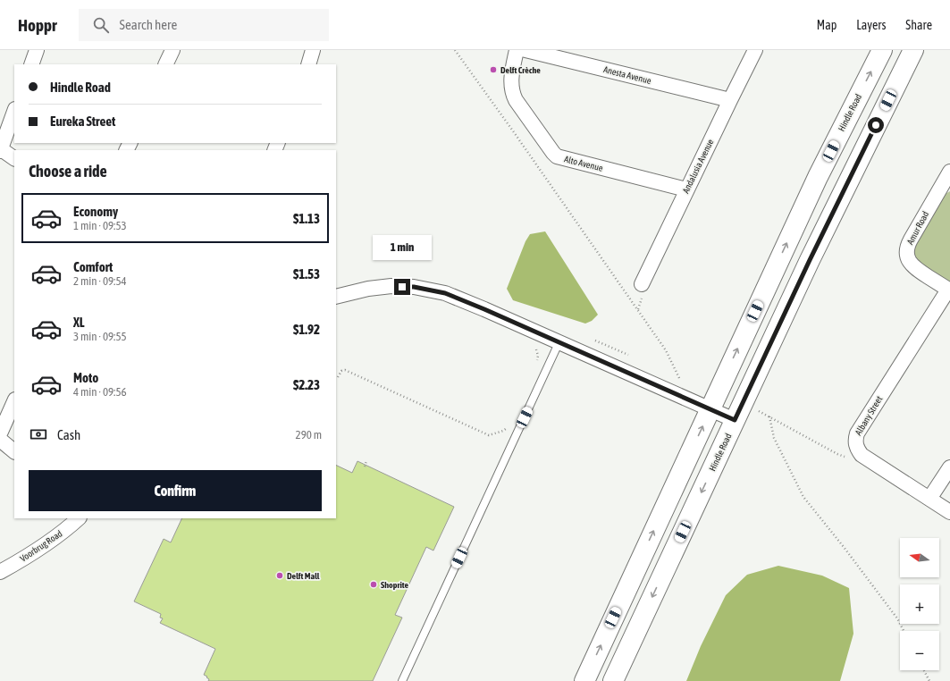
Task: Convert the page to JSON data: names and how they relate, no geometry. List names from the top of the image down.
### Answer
{
  "streets": {
    "main road": ["Hindle Road"],
    "street": [
      "Anesta Avenue",
      "Alto Avenue",
      "Andalusia Avenue",
      "Amur Road",
      "Albany Street",
      "Voorbrug Road"
    ]
  },
  "crossings": [
    ["Anesta Avenue", "Andalusia Avenue"],
    ["Alto Avenue", "Andalusia Avenue"],
    ["Amur Road", "Albany Street"]
  ],
  "places": ["Delft Crèche", "Delft Mall", "Shoprite"],
  "north": "left",
  "page": {
    "header": "Hoppr",
    "search": "Search here",
    "nav": ["Map", "Layers", "Share"],
    "banner": ["Hindle Road", "Eureka Street"],
    "heading": "Choose a ride",
    "list": [
      {
        "name": "Economy",
        "note": "1 min · 09:53",
        "value": "$1.13"
      },
      {
        "name": "Comfort",
        "note": "2 min · 09:54",
        "value": "$1.53"
      },
      {
        "name": "XL",
        "note": "3 min · 09:55",
        "value": "$1.92"
      },
      {
        "name": "Moto",
        "note": "4 min · 09:56",
        "value": "$2.23"
      }
    ],
    "bubble": "1 min",
    "pay": ["Cash", "290 m"],
    "buttons": "Confirm",
    "map_buttons": ["+", "−"]
  }
}
